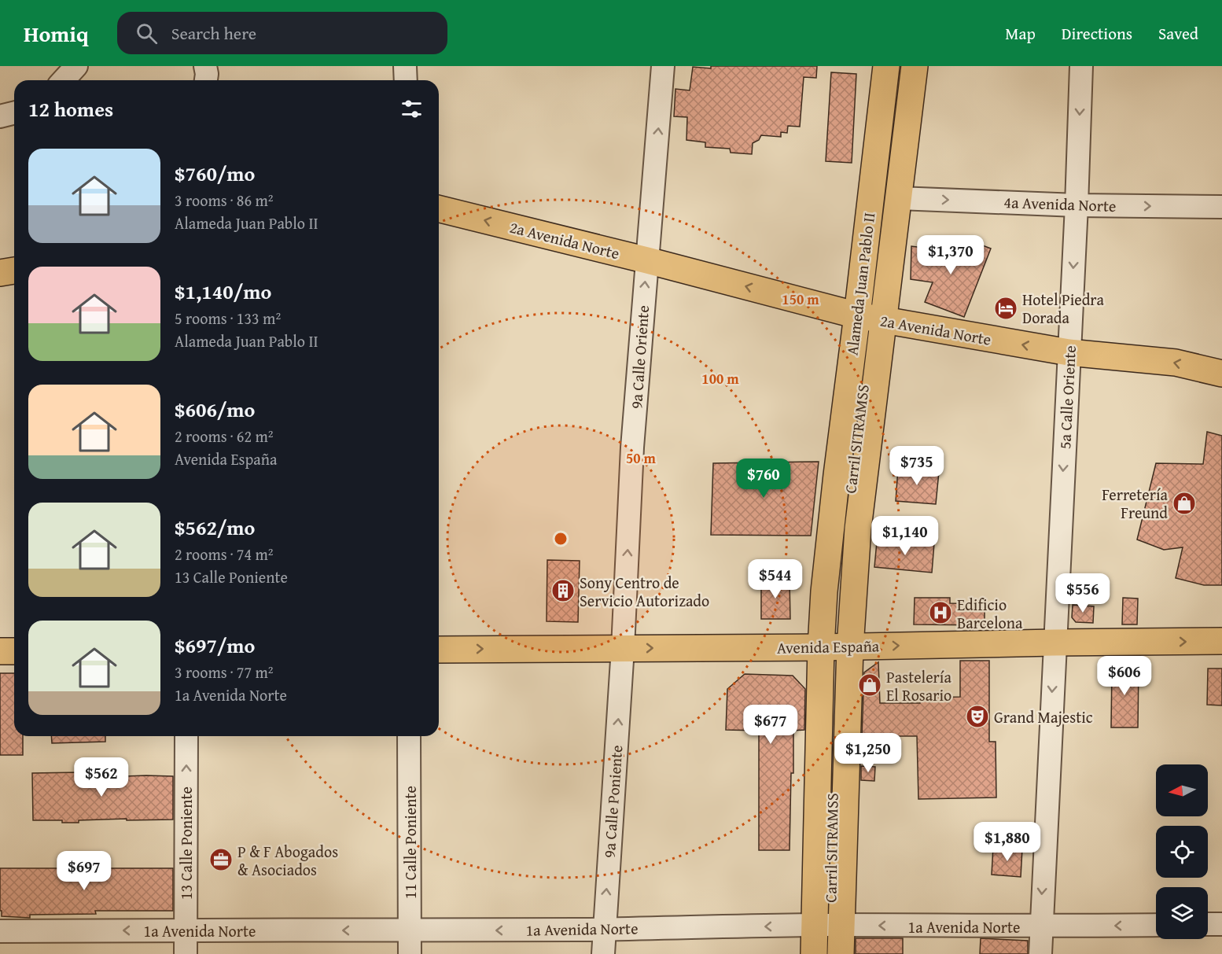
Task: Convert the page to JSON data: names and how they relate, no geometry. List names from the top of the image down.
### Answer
{
  "streets": {
    "main road": [
      "2a Avenida Norte",
      "Alameda Juan Pablo II",
      "Carril SITRAMSS",
      "Avenida España"
    ],
    "street": [
      "4a Avenida Norte",
      "9a Calle Oriente",
      "5a Calle Oriente",
      "9a Calle Poniente",
      "11 Calle Poniente",
      "13 Calle Poniente",
      "1a Avenida Norte"
    ]
  },
  "crossings": [
    ["4a Avenida Norte", "Alameda Juan Pablo II"],
    ["4a Avenida Norte", "5a Calle Oriente"],
    ["2a Avenida Norte", "Alameda Juan Pablo II"],
    ["2a Avenida Norte", "9a Calle Oriente"],
    ["2a Avenida Norte", "5a Calle Oriente"],
    ["Alameda Juan Pablo II", "Carril SITRAMSS"],
    ["Alameda Juan Pablo II", "Avenida España"],
    ["Alameda Juan Pablo II", "1a Avenida Norte"],
    ["9a Calle Oriente", "Avenida España"],
    ["9a Calle Oriente", "9a Calle Poniente"],
    ["5a Calle Oriente", "Avenida España"],
    ["5a Calle Oriente", "1a Avenida Norte"],
    ["Carril SITRAMSS", "1a Avenida Norte"],
    ["Avenida España", "9a Calle Poniente"],
    ["9a Calle Poniente", "1a Avenida Norte"],
    ["11 Calle Poniente", "1a Avenida Norte"],
    ["13 Calle Poniente", "1a Avenida Norte"]
  ],
  "one_way": [
    "4a Avenida Norte",
    "2a Avenida Norte",
    "9a Calle Oriente",
    "5a Calle Oriente",
    "Avenida España",
    "9a Calle Poniente",
    "13 Calle Poniente",
    "1a Avenida Norte"
  ],
  "places": {
    "hotel": ["Hotel Piedra Dorada"],
    "shop": ["Ferretería Freund", "Pastelería El Rosario"],
    "building": ["Sony Centro de Servicio Autorizado"],
    "hospital": ["Edificio Barcelona"],
    "theatre": ["Grand Majestic"],
    "office": ["P & F Abogados & Asociados"]
  },
  "north": "left",
  "page": {
    "header": "Homiq",
    "search": "Search here",
    "nav": ["Map", "Directions", "Saved"],
    "heading": "12 homes",
    "list": [
      {
        "name": "$760/mo",
        "note": "3 rooms · 86 m² · Alameda Juan Pablo II"
      },
      {
        "name": "$1,140/mo",
        "note": "5 rooms · 133 m² · Alameda Juan Pablo II"
      },
      {
        "name": "$606/mo",
        "note": "2 rooms · 62 m² · Avenida España"
      },
      {
        "name": "$562/mo",
        "note": "2 rooms · 74 m² · 13 Calle Poniente"
      },
      {
        "name": "$697/mo",
        "note": "3 rooms · 77 m² · 1a Avenida Norte"
      }
    ],
    "price": [
      "$1,370",
      "$735",
      "$760",
      "$1,140",
      "$544",
      "$556",
      "$606",
      "$677",
      "$1,250",
      "$562",
      "$1,880",
      "$697"
    ]
  },
  "rings": ["150 m", "100 m", "50 m"]
}
